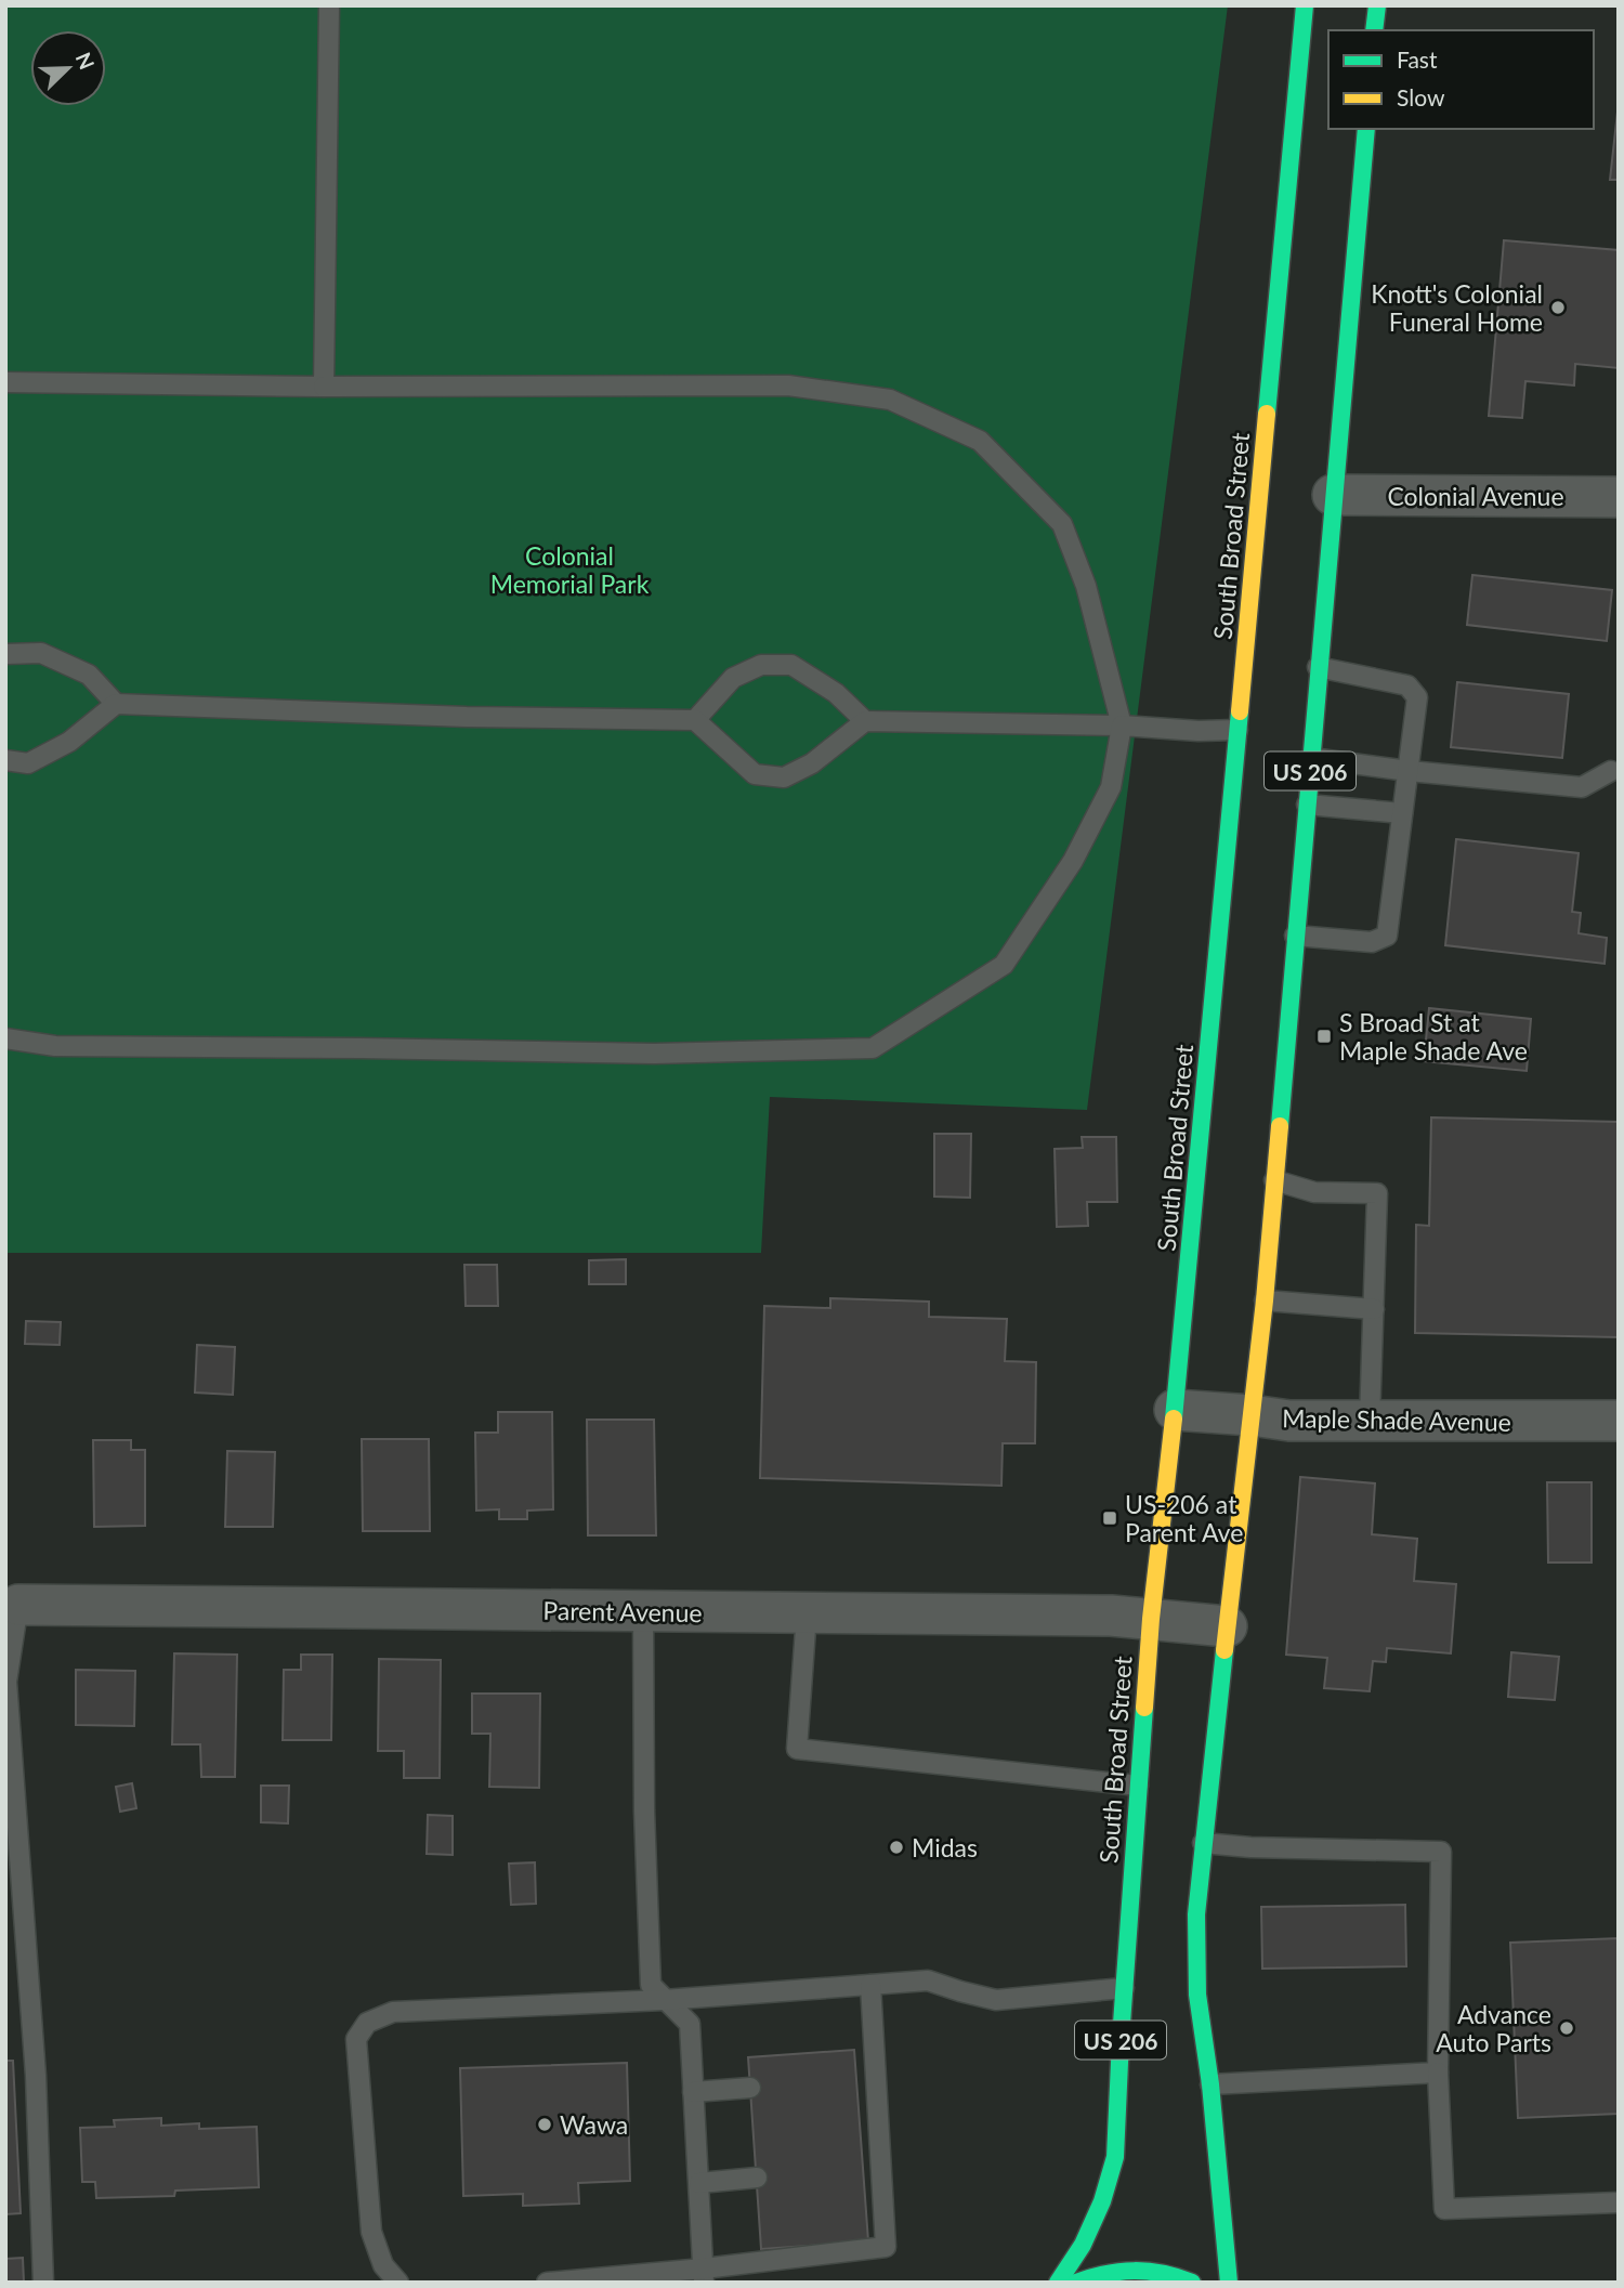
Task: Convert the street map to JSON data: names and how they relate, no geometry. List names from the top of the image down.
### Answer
{
  "streets": {
    "main road": ["South Broad Street", "US 206"],
    "street": ["Colonial Avenue", "Maple Shade Avenue", "Parent Avenue"]
  },
  "crossings": [
    ["Colonial Avenue", "US 206"],
    ["South Broad Street", "Maple Shade Avenue"],
    ["South Broad Street", "Parent Avenue"],
    ["US 206", "Maple Shade Avenue"],
    ["US 206", "Parent Avenue"]
  ],
  "parks": ["Colonial Memorial Park"],
  "places": {
    "other": [
      "Knott's Colonial Funeral Home",
      "Midas",
      "Advance Auto Parts",
      "Wawa"
    ],
    "transit": ["S Broad St at Maple Shade Ave", "US-206 at Parent Ave"]
  },
  "legend": ["Fast", "Slow"],
  "north": "top right"
}
